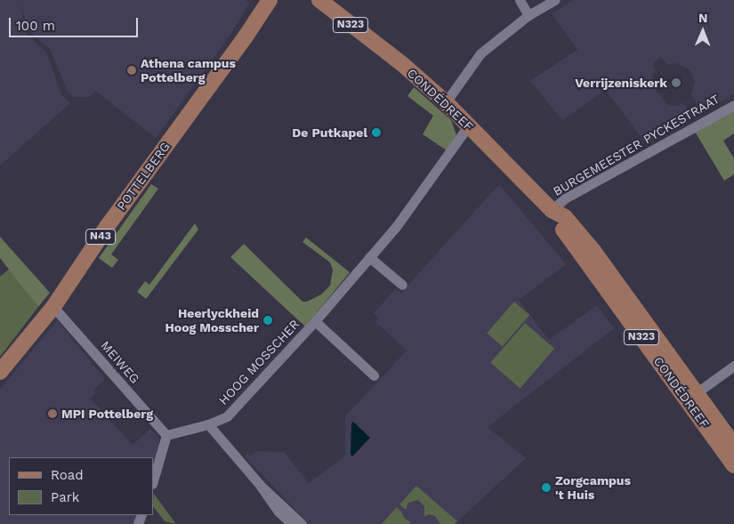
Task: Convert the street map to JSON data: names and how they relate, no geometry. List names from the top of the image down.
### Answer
{
  "streets": {
    "main road": [
      "N323",
      "CONDÉDREEF",
      "POTTELBERG",
      "N43"
    ],
    "street": ["BURGEMEESTER PYCKESTRAAT", "MEIWEG", "HOOG MOSSCHER"]
  },
  "crossings": [
    ["CONDÉDREEF", "BURGEMEESTER PYCKESTRAAT"],
    ["CONDÉDREEF", "HOOG MOSSCHER"],
    ["POTTELBERG", "MEIWEG"],
    ["MEIWEG", "HOOG MOSSCHER"]
  ],
  "places": [
    "Athena campus Pottelberg",
    "Verrijzeniskerk",
    "De Putkapel",
    "Heerlyckheid Hoog Mosscher",
    "MPI Pottelberg",
    "Zorgcampus 't Huis"
  ],
  "legend": ["Road", "Park"],
  "scale_bar": "100 m",
  "north": "top"
}
